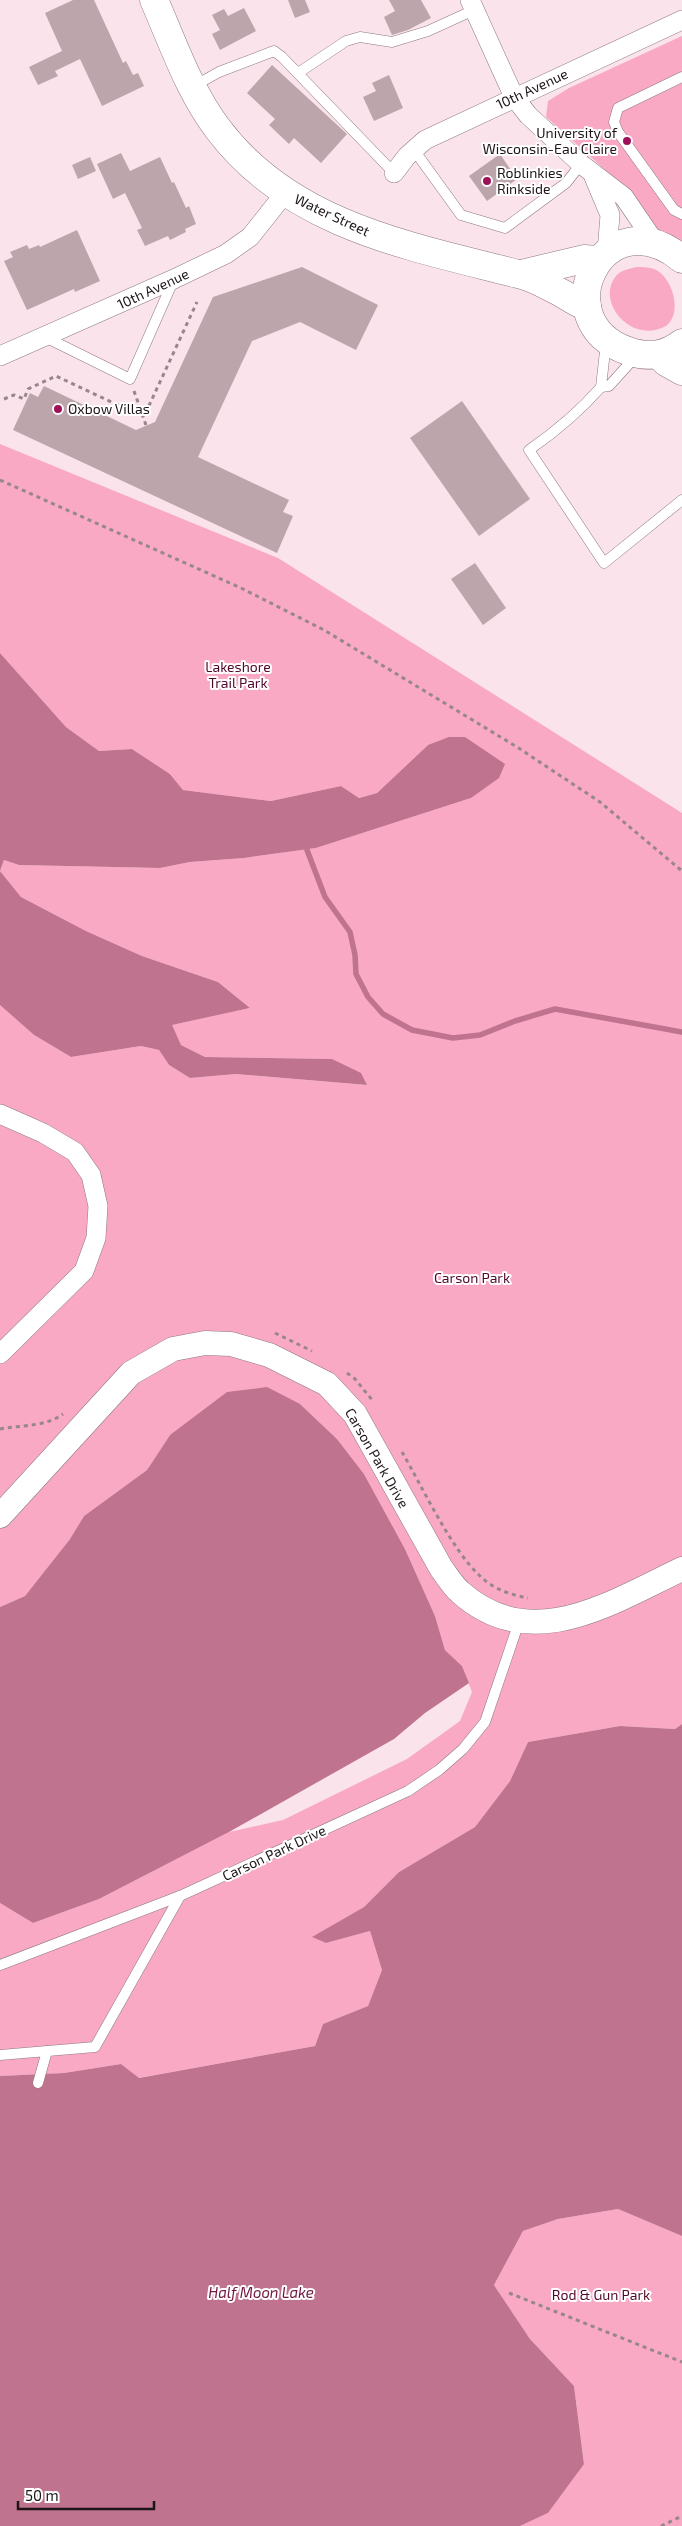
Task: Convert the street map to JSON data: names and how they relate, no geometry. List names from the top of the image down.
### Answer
{
  "streets": {
    "main road": ["Water Street"],
    "street": ["10th Avenue", "Carson Park Drive"]
  },
  "crossings": [
    ["10th Avenue", "Water Street"]
  ],
  "water": ["Half Moon Lake"],
  "parks": ["Lakeshore Trail Park", "Carson Park", "Rod & Gun Park"],
  "places": ["University of Wisconsin-Eau Claire", "Roblinkies Rinkside", "Oxbow Villas"],
  "scale_bar": "50 m"
}
